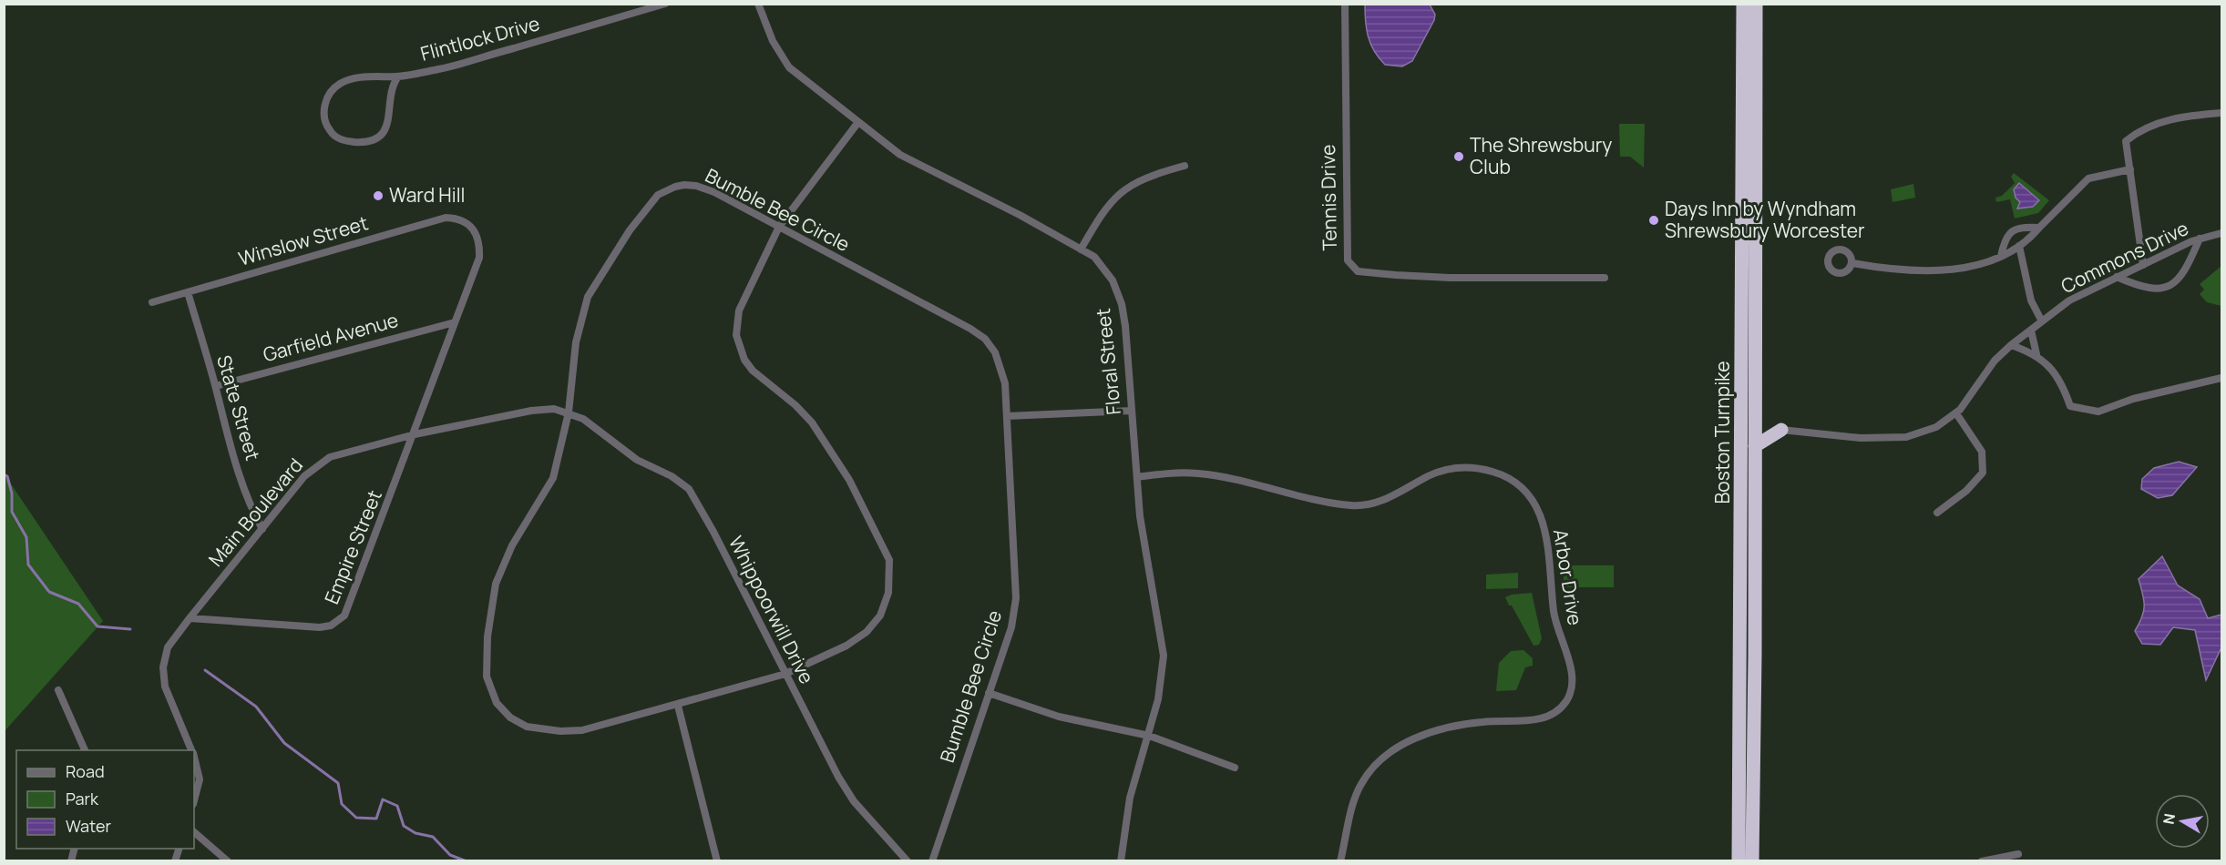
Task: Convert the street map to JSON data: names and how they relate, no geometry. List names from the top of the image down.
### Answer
{
  "streets": {
    "highway": ["Boston Turnpike"],
    "street": [
      "Flintlock Drive",
      "Tennis Drive",
      "Bumble Bee Circle",
      "Winslow Street",
      "Commons Drive",
      "Garfield Avenue",
      "Floral Street",
      "State Street",
      "Main Boulevard",
      "Empire Street",
      "Arbor Drive",
      "Whippoorwill Drive"
    ]
  },
  "crossings": [
    ["Bumble Bee Circle", "Floral Street"],
    ["Bumble Bee Circle", "Main Boulevard"],
    ["Bumble Bee Circle", "Whippoorwill Drive"],
    ["Winslow Street", "Garfield Avenue"],
    ["Winslow Street", "State Street"],
    ["Winslow Street", "Main Boulevard"],
    ["Winslow Street", "Empire Street"],
    ["Garfield Avenue", "State Street"],
    ["Floral Street", "Arbor Drive"],
    ["State Street", "Main Boulevard"],
    ["Main Boulevard", "Empire Street"],
    ["Main Boulevard", "Whippoorwill Drive"]
  ],
  "places": ["The Shrewsbury Club", "Ward Hill", "Days Inn by Wyndham Shrewsbury Worcester"],
  "legend": ["Road", "Park", "Water"],
  "north": "left"
}
